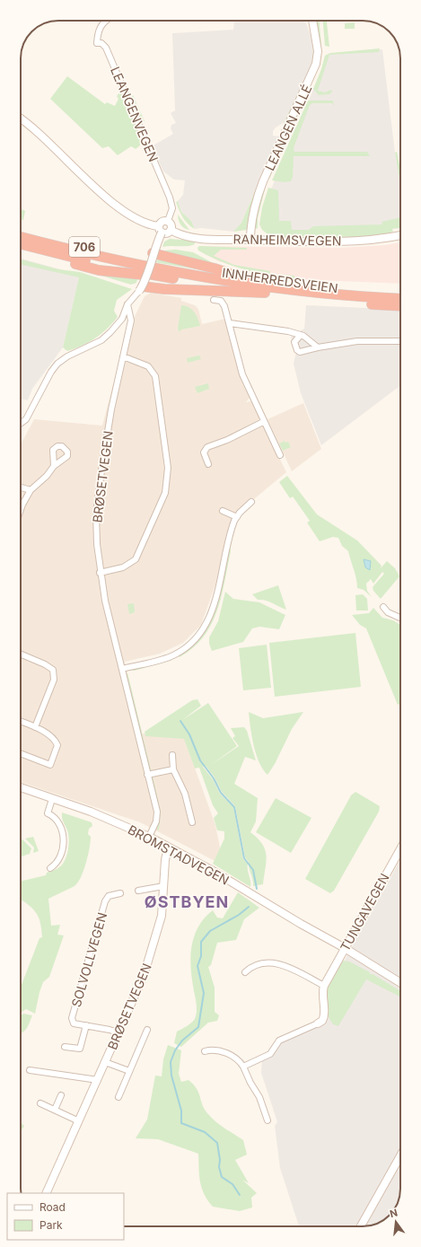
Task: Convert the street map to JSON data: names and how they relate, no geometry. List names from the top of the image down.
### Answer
{
  "streets": {
    "highway": ["706", "INNHERREDSVEIEN"],
    "street": [
      "LEANGENVEGEN",
      "LEANGEN ALLÉ",
      "RANHEIMSVEGEN",
      "BRØSETVEGEN",
      "BROMSTADVEGEN",
      "TUNGAVEGEN",
      "SOLVOLLVEGEN"
    ]
  },
  "crossings": [
    ["LEANGENVEGEN", "RANHEIMSVEGEN"],
    ["LEANGEN ALLÉ", "RANHEIMSVEGEN"],
    ["706", "INNHERREDSVEIEN"],
    ["BRØSETVEGEN", "BROMSTADVEGEN"],
    ["BRØSETVEGEN", "SOLVOLLVEGEN"],
    ["BROMSTADVEGEN", "TUNGAVEGEN"]
  ],
  "districts": ["ØSTBYEN"],
  "legend": ["Road", "Park"],
  "north": "top"
}
